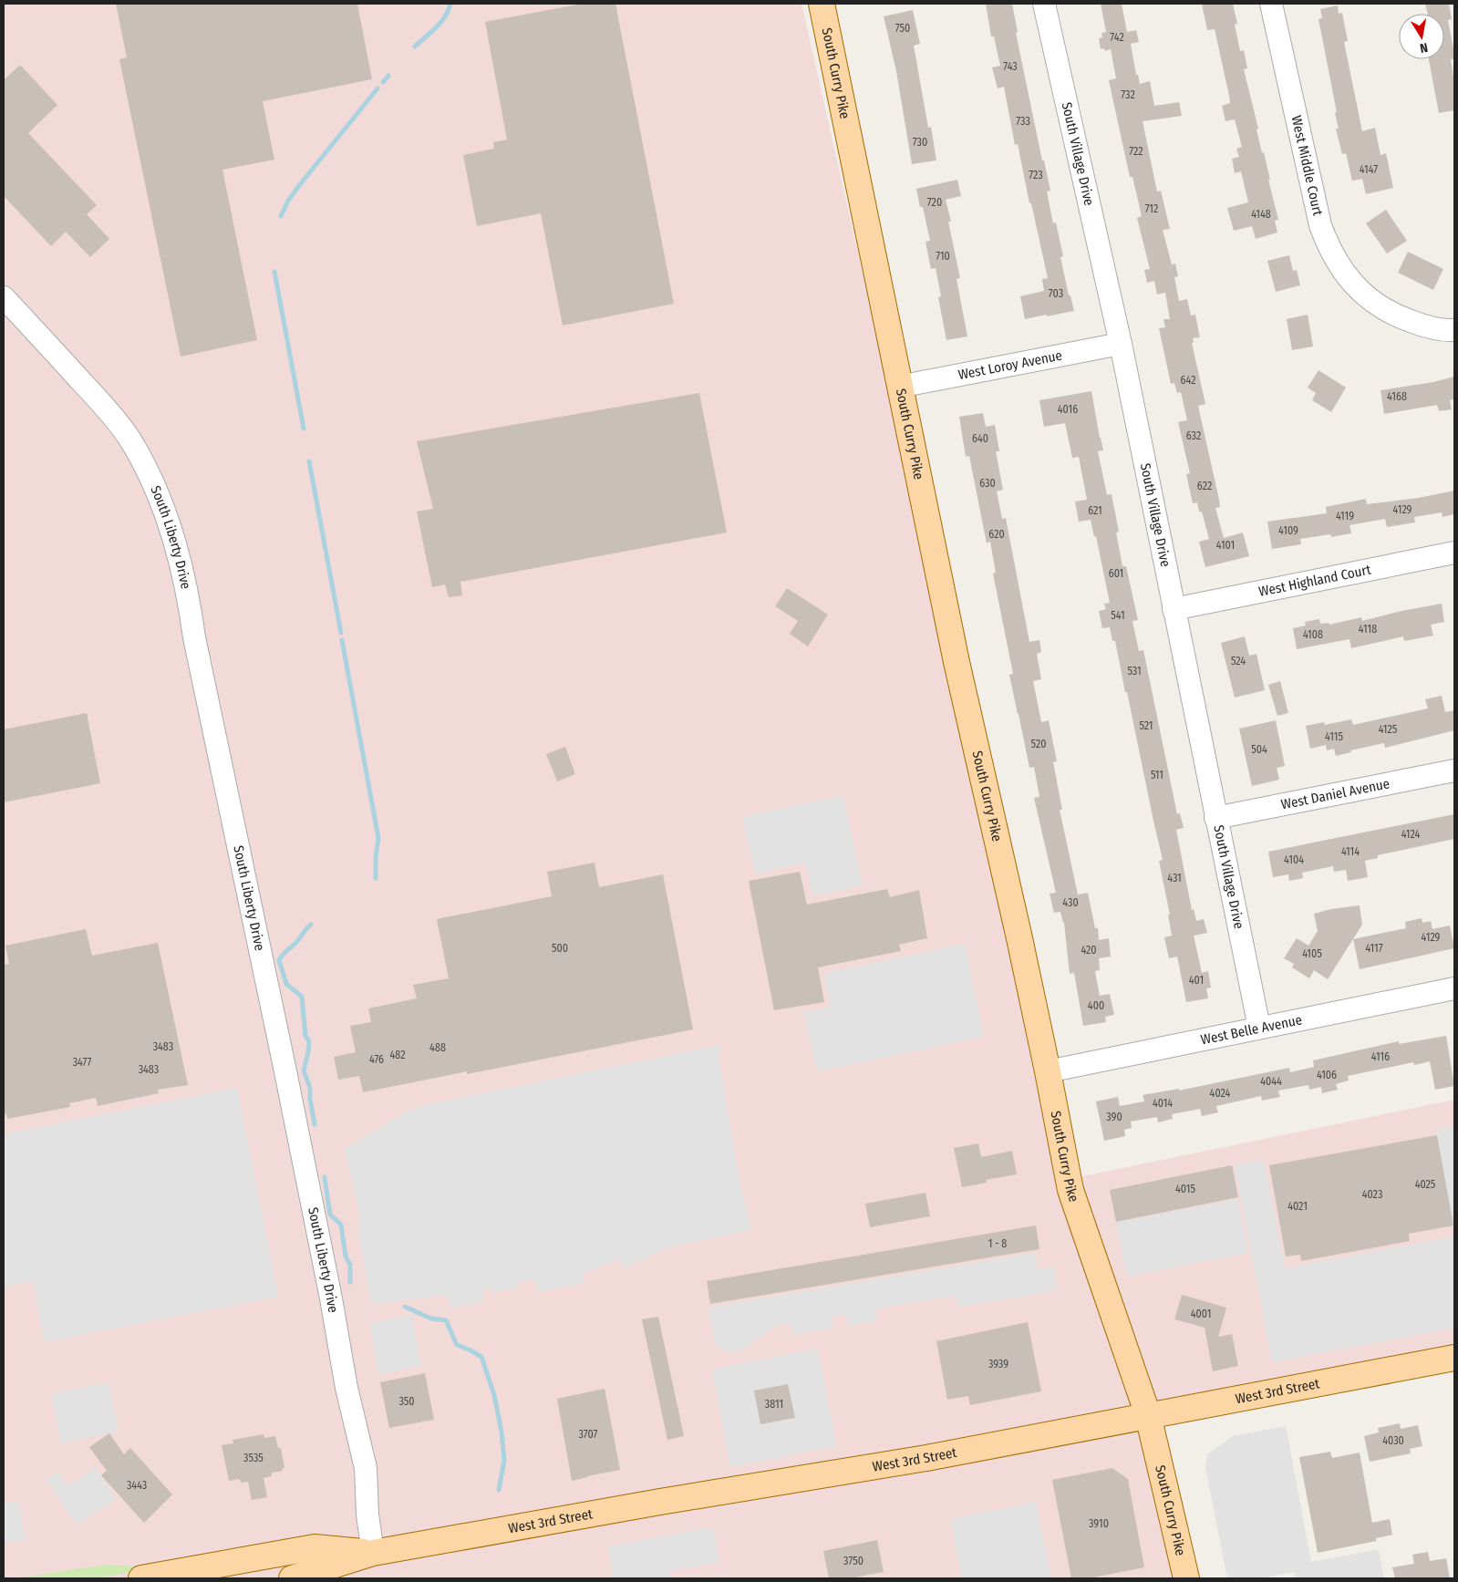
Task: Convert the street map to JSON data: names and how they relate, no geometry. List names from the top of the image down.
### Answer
{
  "streets": {
    "main road": ["South Curry Pike", "West 3rd Street"],
    "street": [
      "South Village Drive",
      "West Middle Court",
      "West Loroy Avenue",
      "South Liberty Drive",
      "West Highland Court",
      "West Daniel Avenue",
      "West Belle Avenue"
    ]
  },
  "crossings": [
    ["South Curry Pike", "West Loroy Avenue"],
    ["South Curry Pike", "West Belle Avenue"],
    ["South Curry Pike", "West 3rd Street"],
    ["South Village Drive", "West Loroy Avenue"],
    ["South Village Drive", "West Highland Court"],
    ["South Village Drive", "West Daniel Avenue"],
    ["South Village Drive", "West Belle Avenue"],
    ["South Liberty Drive", "West 3rd Street"]
  ],
  "house_numbers": [
    "750",
    "742",
    "743",
    "732",
    "733",
    "730",
    "722",
    "4147",
    "723",
    "720",
    "712",
    "4148",
    "710",
    "703",
    "642",
    "4168",
    "4016",
    "632",
    "640",
    "630",
    "622",
    "4129",
    "621",
    "4119",
    "4109",
    "620",
    "4101",
    "601",
    "541",
    "4118",
    "4108",
    "524",
    "531",
    "521",
    "4125",
    "4115",
    "520",
    "504",
    "511",
    "4124",
    "4114",
    "4104",
    "431",
    "430",
    "4129",
    "500",
    "4117",
    "420",
    "4105",
    "401",
    "400",
    "3483",
    "488",
    "482",
    "4116",
    "476",
    "3477",
    "3483",
    "4106",
    "4044",
    "4024",
    "4014",
    "390",
    "4025",
    "4015",
    "4023",
    "4021",
    "1 - 8",
    "4001",
    "3939",
    "350",
    "3811",
    "3707",
    "4030",
    "3535",
    "3443",
    "3910",
    "3750"
  ],
  "north": "bottom"
}
